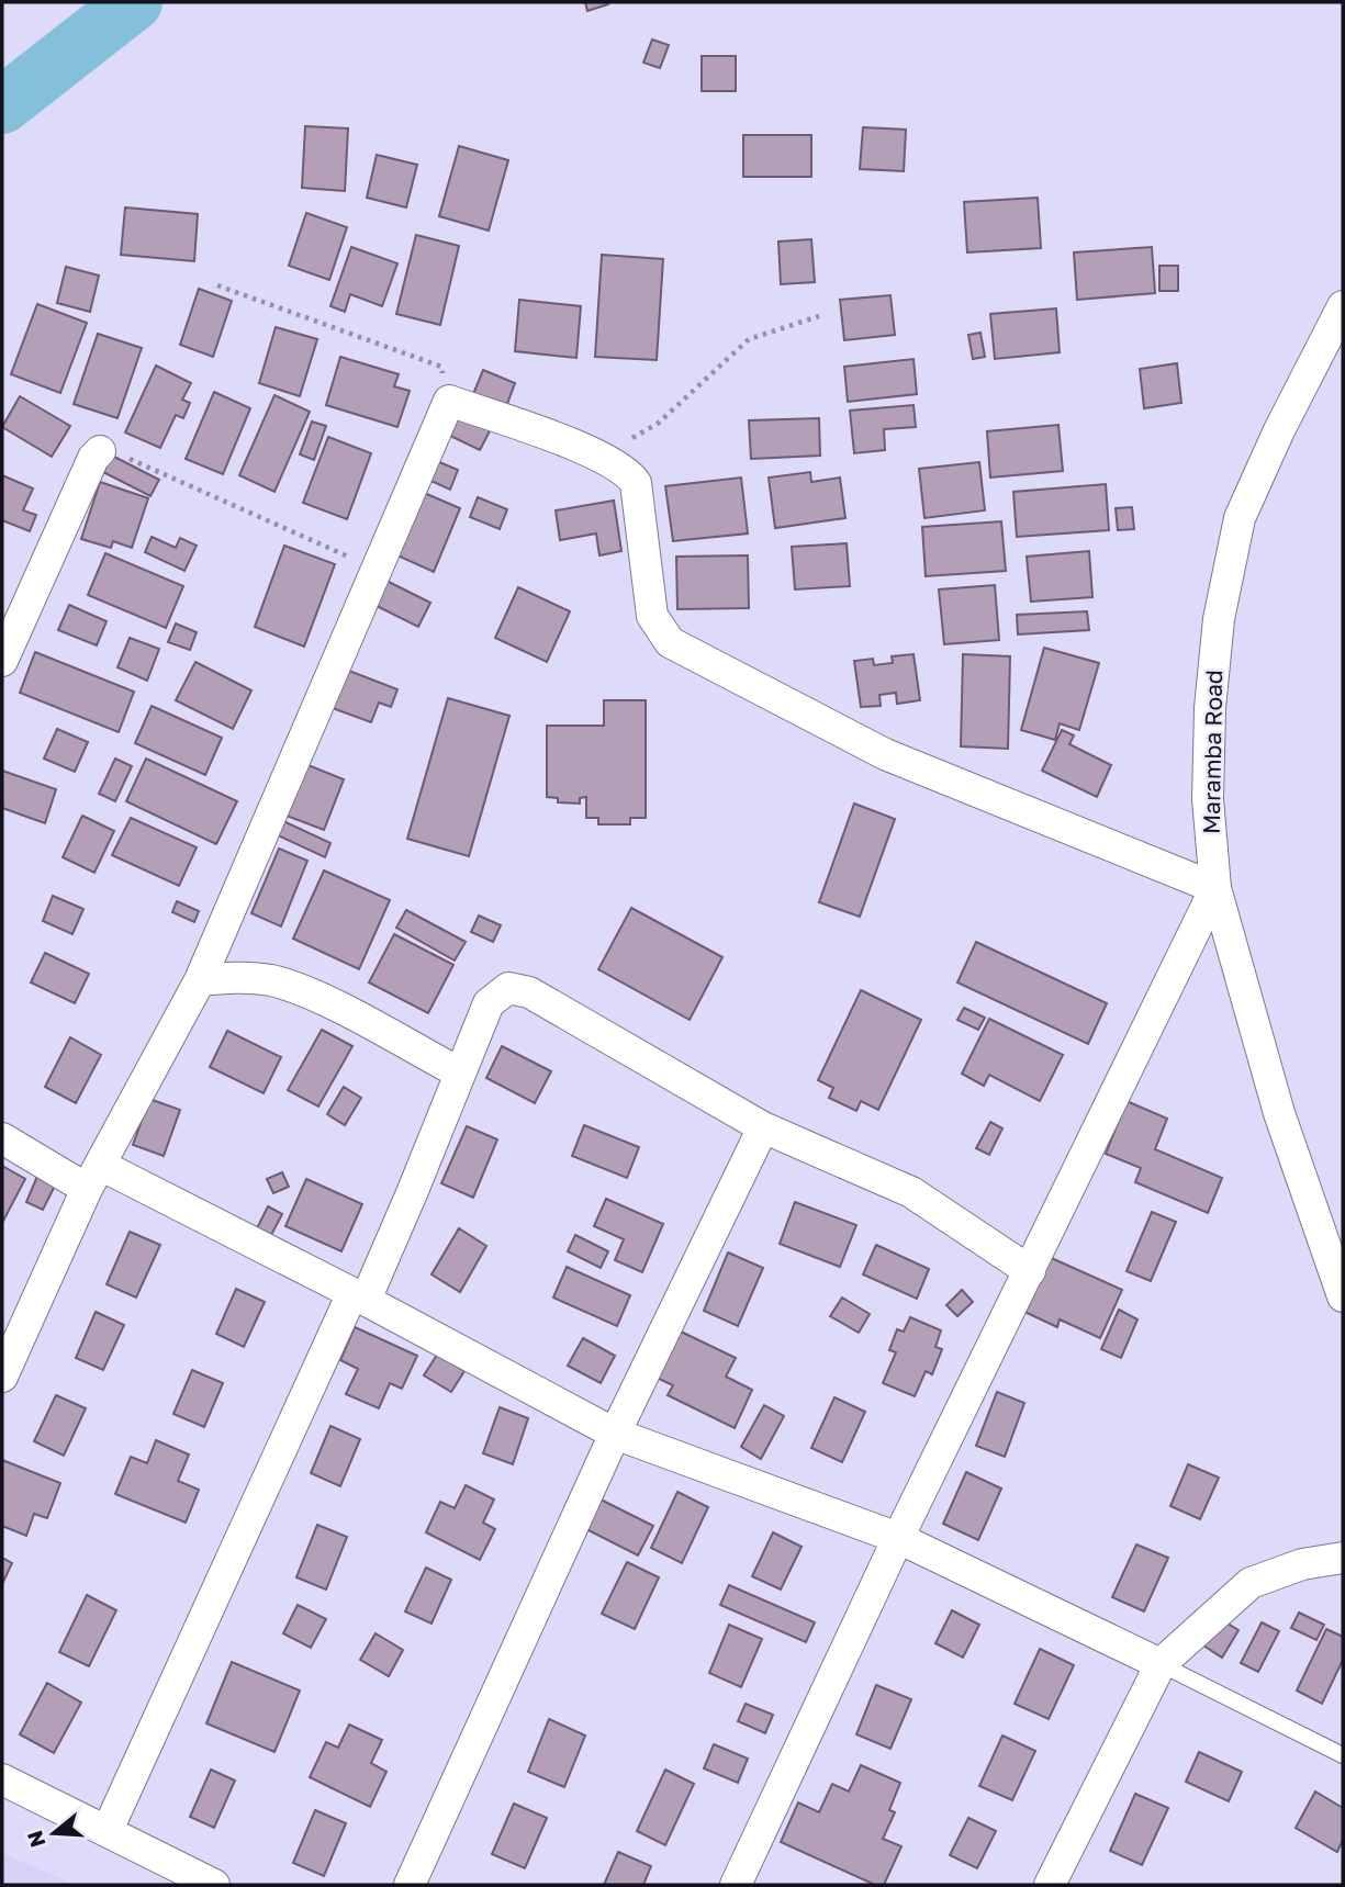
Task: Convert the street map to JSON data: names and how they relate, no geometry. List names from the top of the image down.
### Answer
{
  "streets": {
    "street": ["Maramba Road"]
  },
  "north": "left"
}
